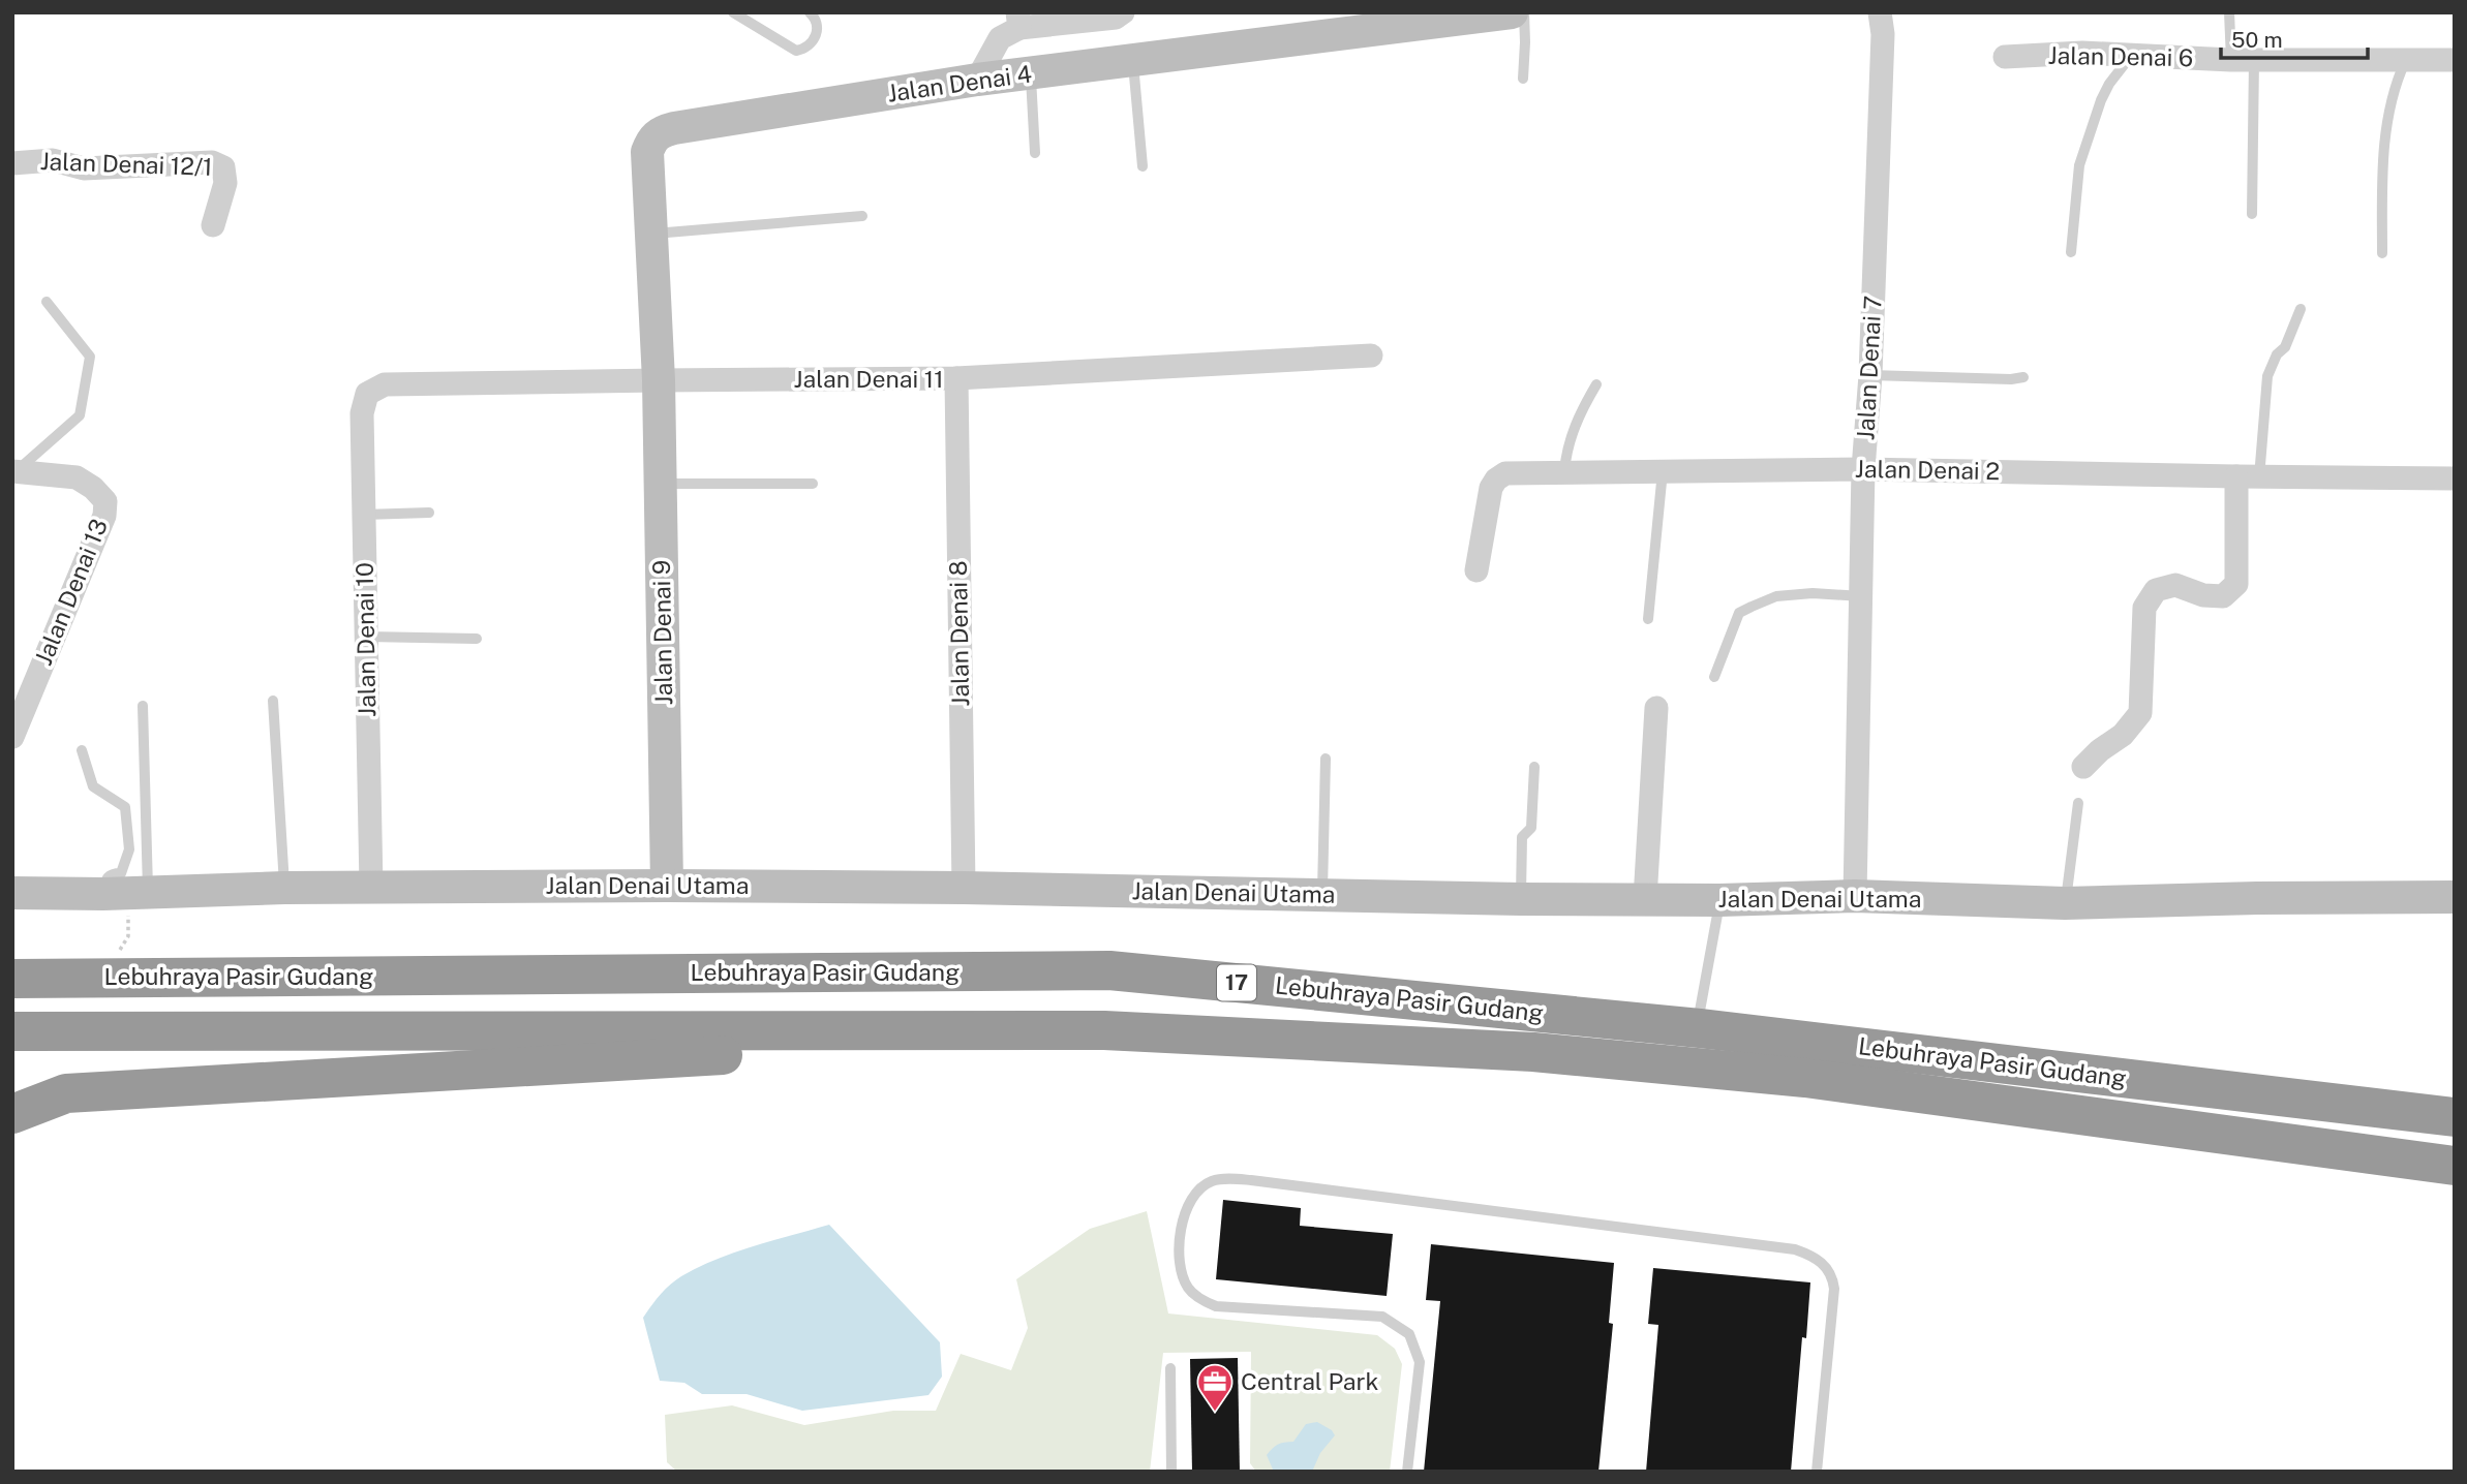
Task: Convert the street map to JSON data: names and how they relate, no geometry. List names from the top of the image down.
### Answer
{
  "streets": {
    "highway": ["Lebuhraya Pasir Gudang", "17"],
    "street": [
      "Jalan Denai 6",
      "Jalan Denai 4",
      "Jalan Denai 12/1",
      "Jalan Denai 7",
      "Jalan Denai 11",
      "Jalan Denai 2",
      "Jalan Denai 13",
      "Jalan Denai 9",
      "Jalan Denai 8",
      "Jalan Denai 10",
      "Jalan Denai Utama"
    ]
  },
  "crossings": [
    ["Jalan Denai 4", "Jalan Denai 11"],
    ["Jalan Denai 4", "Jalan Denai 9"],
    ["Jalan Denai 7", "Jalan Denai 2"],
    ["Jalan Denai 7", "Jalan Denai Utama"],
    ["Jalan Denai 11", "Jalan Denai 9"],
    ["Jalan Denai 11", "Jalan Denai 8"],
    ["Jalan Denai 11", "Jalan Denai 10"],
    ["Jalan Denai 9", "Jalan Denai Utama"],
    ["Jalan Denai 8", "Jalan Denai Utama"],
    ["Jalan Denai 10", "Jalan Denai Utama"]
  ],
  "places": {
    "office": ["Central Park"]
  },
  "scale_bar": "50 m"
}
